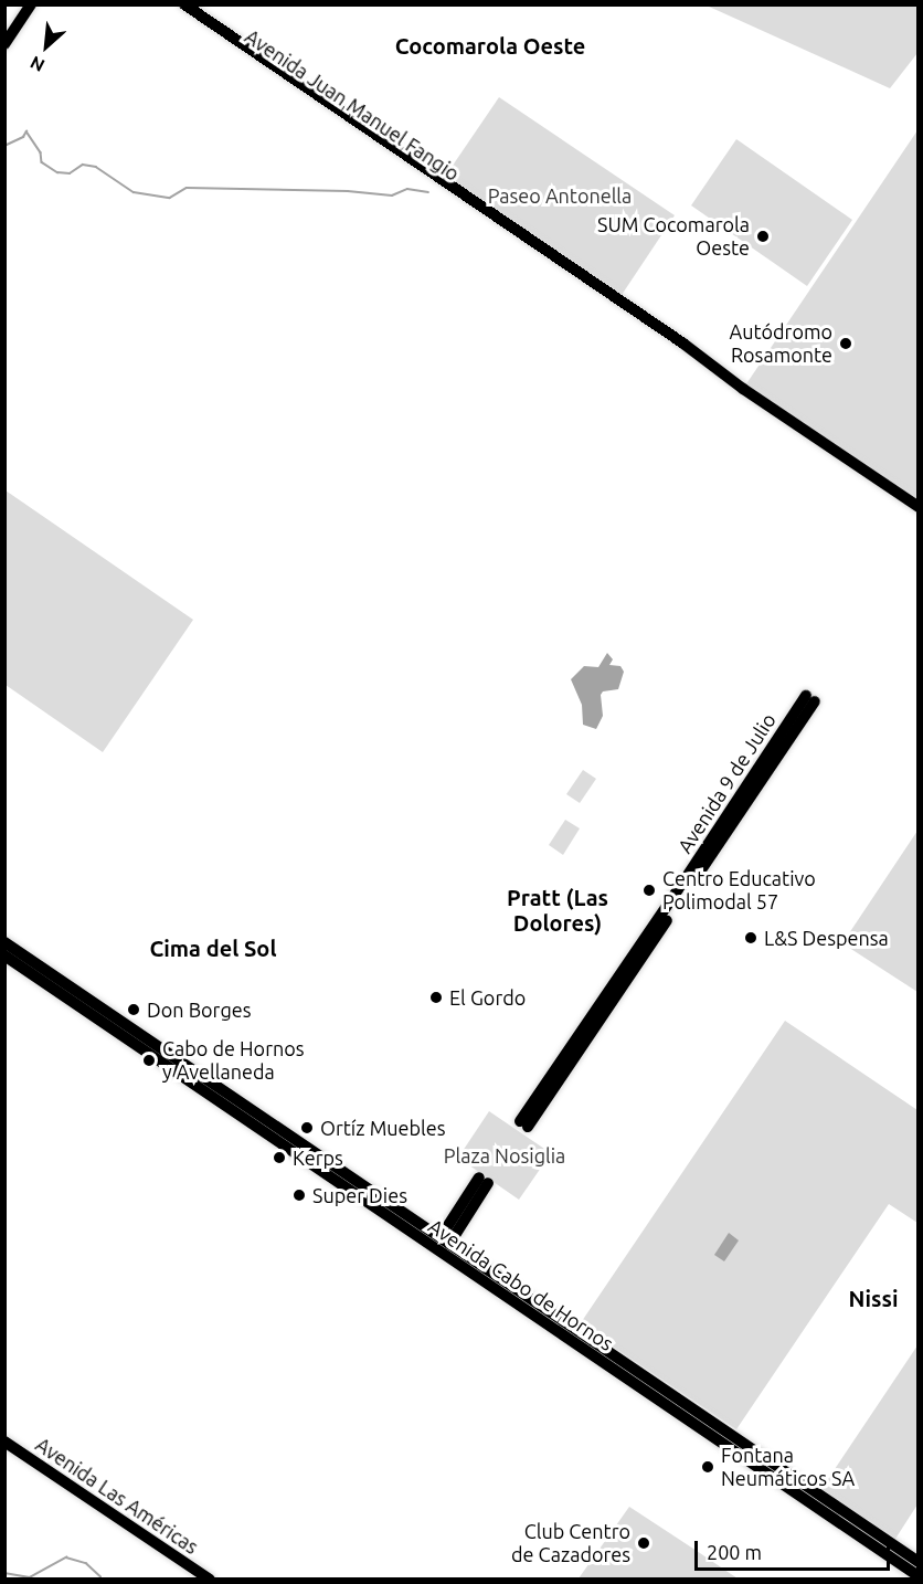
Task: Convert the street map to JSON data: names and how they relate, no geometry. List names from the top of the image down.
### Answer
{
  "streets": {
    "main road": [
      "Avenida Juan Manuel Fangio",
      "Avenida 9 de Julio",
      "Avenida Cabo de Hornos",
      "Avenida Las Américas"
    ]
  },
  "districts": [
    "Cocomarola Oeste",
    "Pratt (Las Dolores)",
    "Cima del Sol",
    "Nissi"
  ],
  "parks": ["Paseo Antonella", "Plaza Nosiglia"],
  "places": [
    "SUM Cocomarola Oeste",
    "Autódromo Rosamonte",
    "Centro Educativo Polimodal 57",
    "L&S Despensa",
    "El Gordo",
    "Don Borges",
    "Cabo de Hornos y Avellaneda",
    "Ortíz Muebles",
    "Kerps",
    "Super Dies",
    "Fontana Neumáticos SA",
    "Club Centro de Cazadores"
  ],
  "scale_bar": "200 m",
  "north": "bottom left"
}
